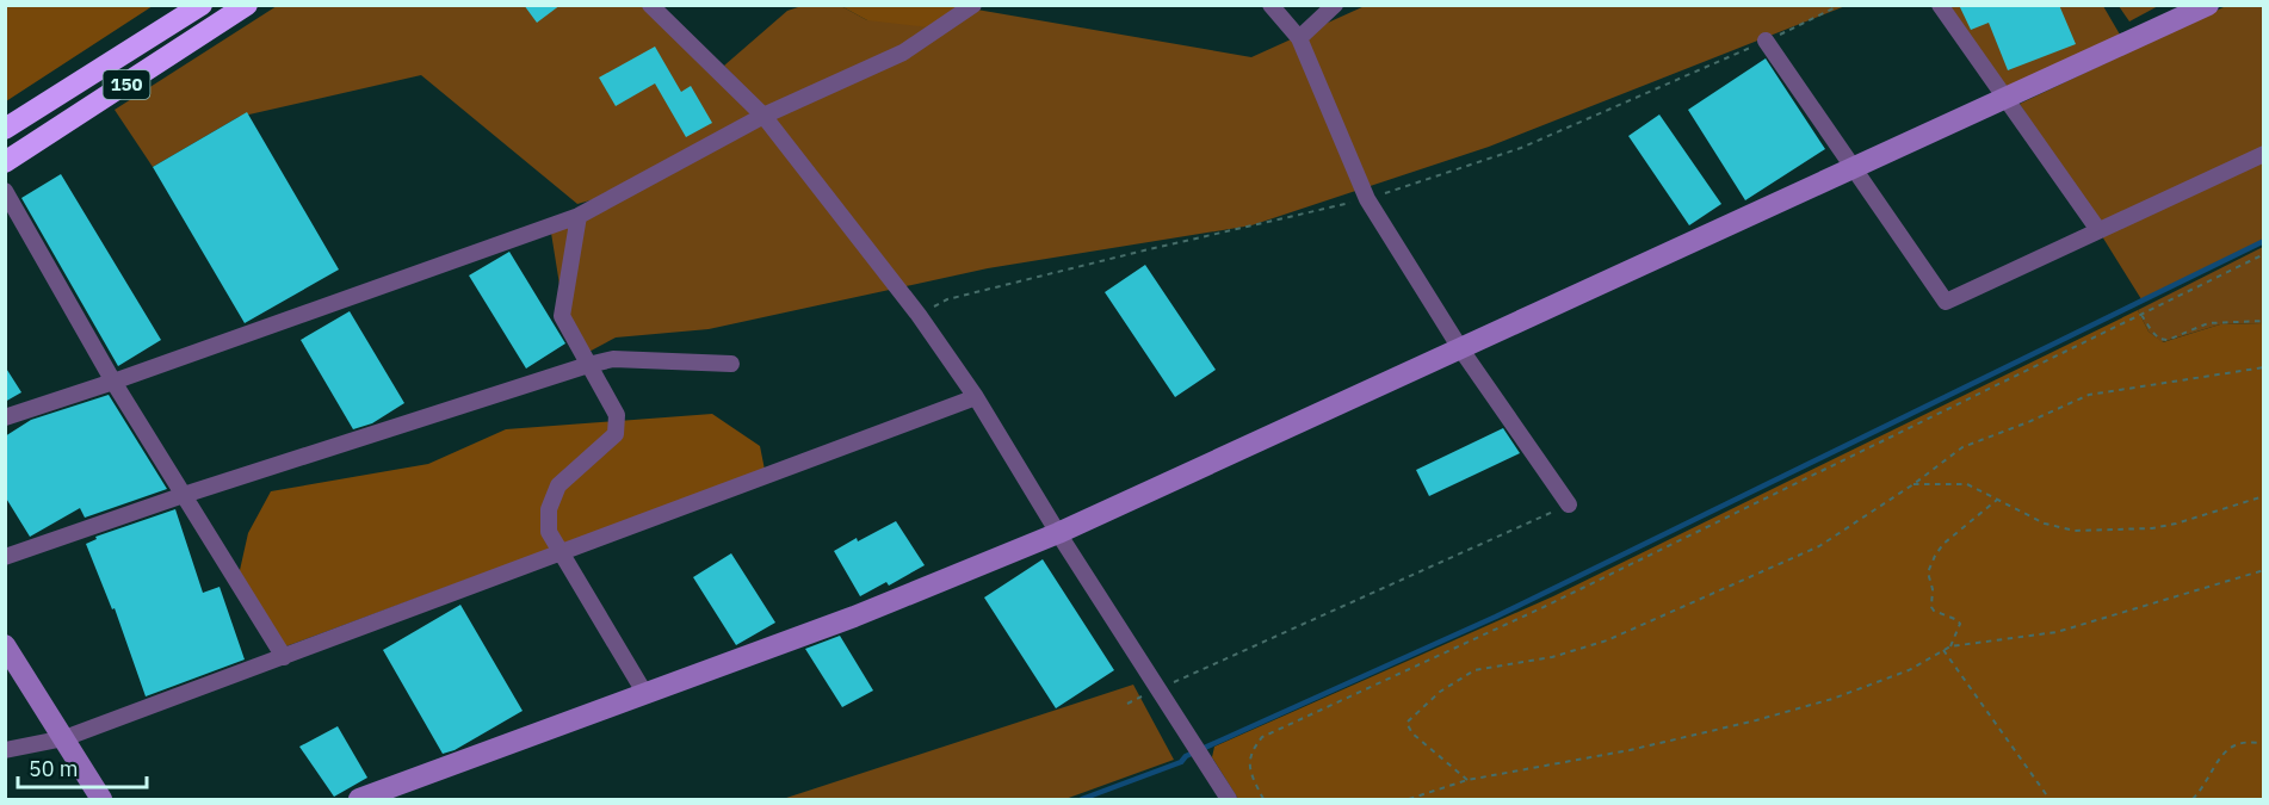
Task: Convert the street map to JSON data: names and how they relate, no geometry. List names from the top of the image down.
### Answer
{
  "streets": {
    "highway": ["150"]
  },
  "scale_bar": "50 m"
}
